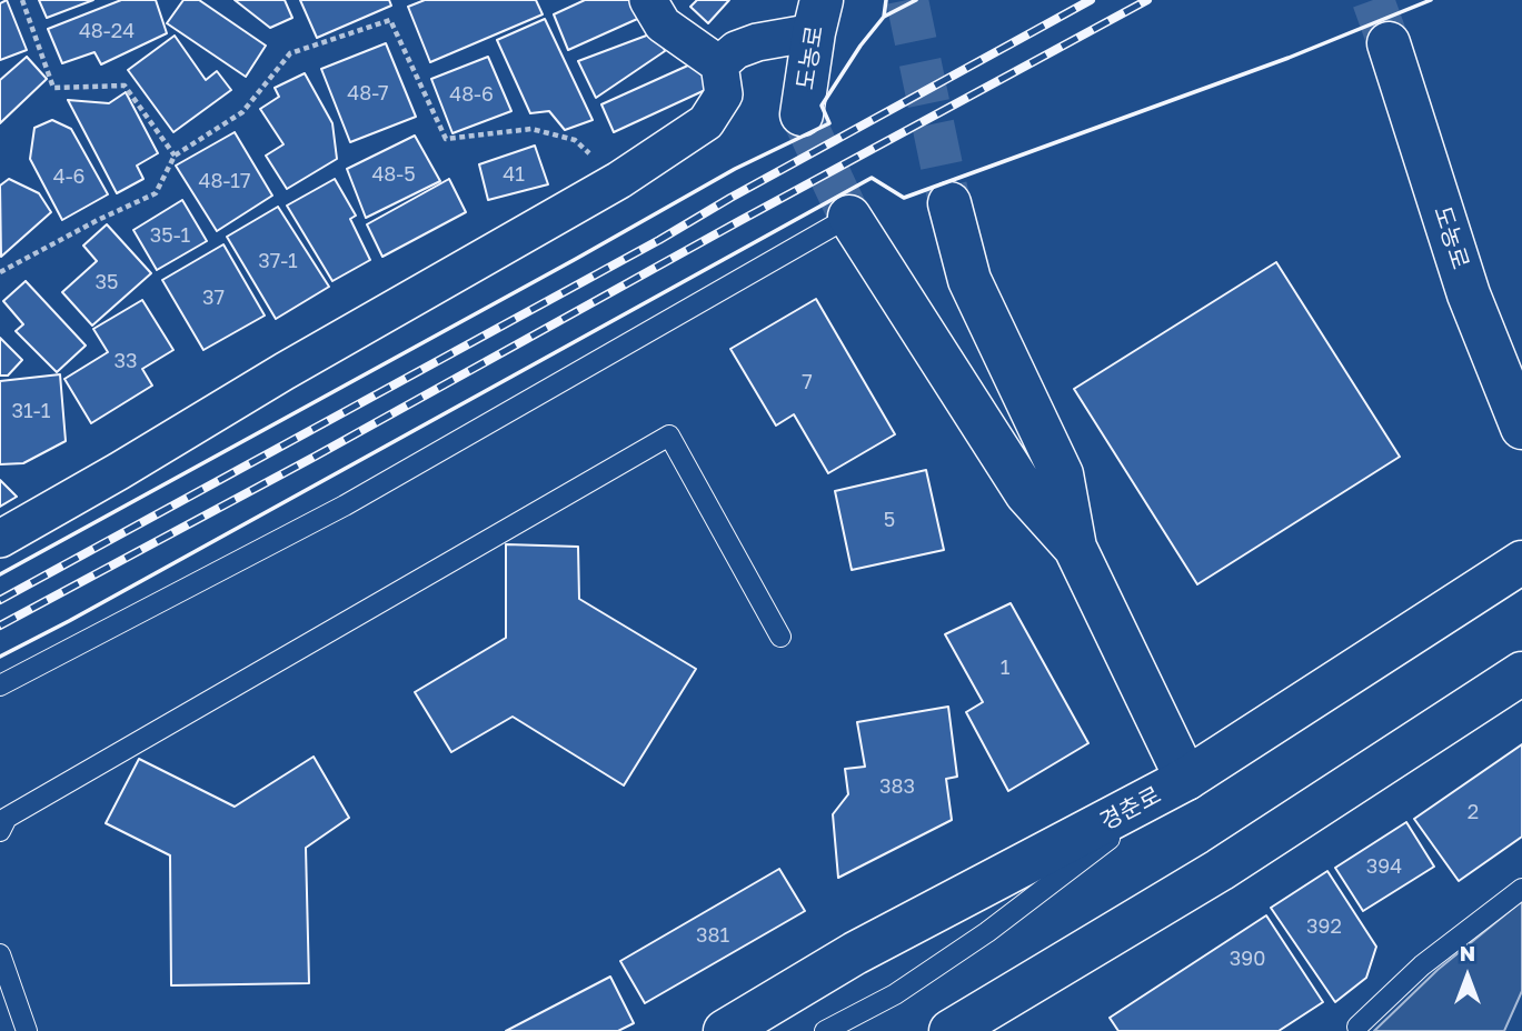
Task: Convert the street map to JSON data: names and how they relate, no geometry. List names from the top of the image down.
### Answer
{
  "streets": {
    "main road": ["도농로", "경춘로"]
  },
  "house_numbers": [
    "48-24",
    "48-7",
    "48-6",
    "48-5",
    "41",
    "4-6",
    "48-17",
    "35-1",
    "37-1",
    "35",
    "37",
    "33",
    "7",
    "31-1",
    "5",
    "1",
    "383",
    "2",
    "394",
    "392",
    "381",
    "390"
  ],
  "north": "top"
}
